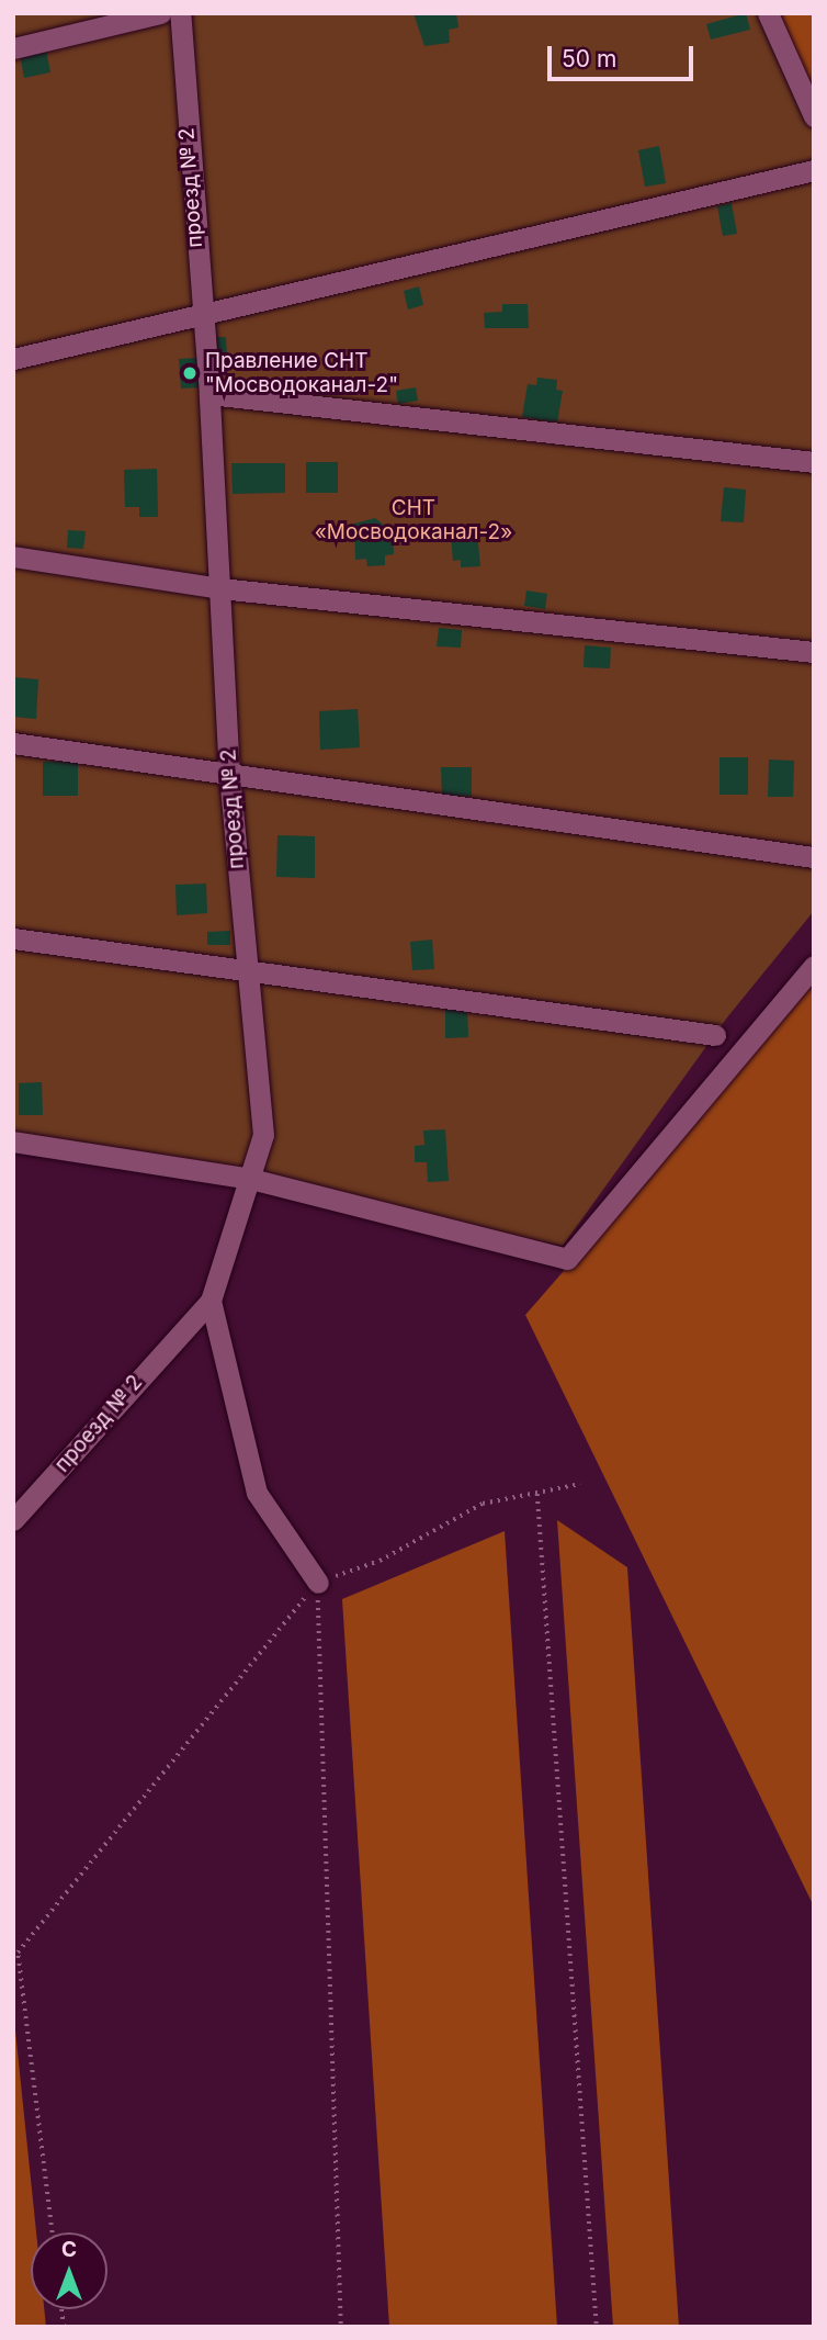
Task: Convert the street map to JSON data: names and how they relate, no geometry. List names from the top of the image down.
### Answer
{
  "streets": {
    "street": ["проезд № 2"]
  },
  "parks": ["СНТ «Мосводоканал-2»"],
  "places": ["Правление СНТ \"Мосводоканал-2\""],
  "scale_bar": "50 m",
  "north": "top"
}
